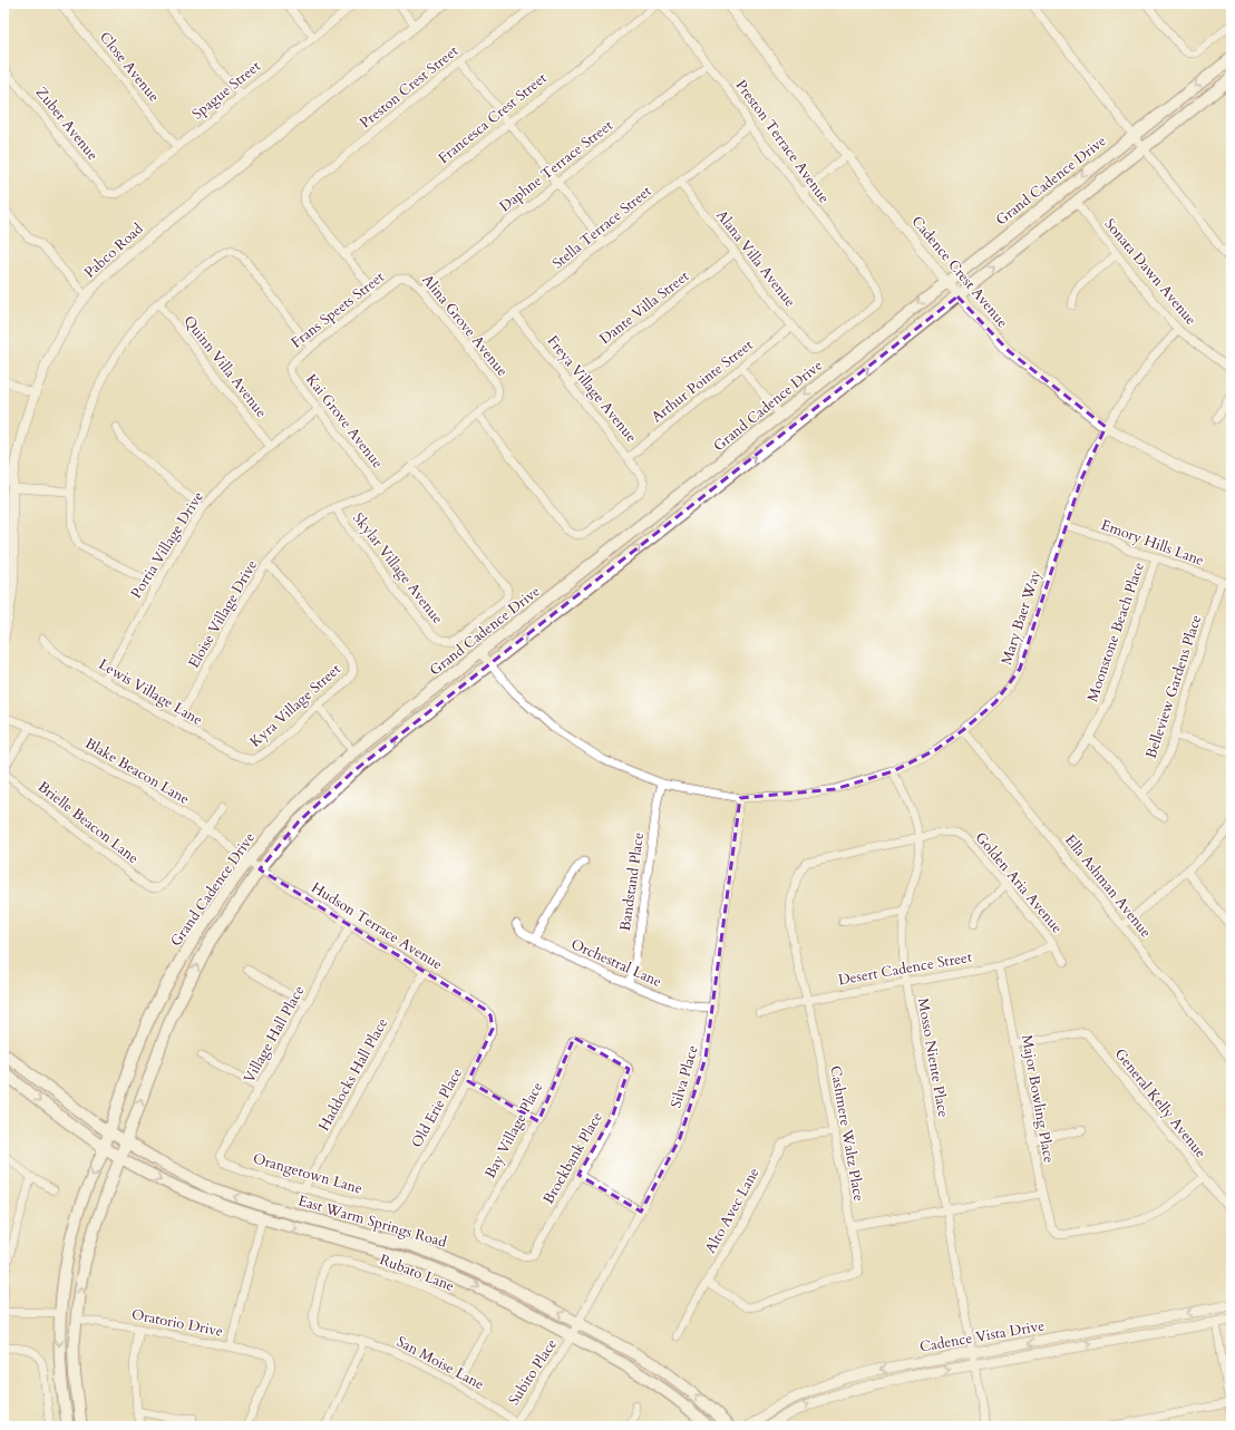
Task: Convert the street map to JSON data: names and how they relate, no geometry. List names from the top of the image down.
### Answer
{
  "streets": {
    "main road": ["Grand Cadence Drive", "East Warm Springs Road"],
    "street": [
      "Close Avenue",
      "Preston Crest Street",
      "Spague Street",
      "Francesca Crest Street",
      "Zuber Avenue",
      "Preston Terrace Avenue",
      "Daphne Terrace Street",
      "Stella Terrace Street",
      "Pabco Road",
      "Alana Villa Avenue",
      "Cadence Crest Avenue",
      "Sonata Dawn Avenue",
      "Dante Villa Street",
      "Frans Speets Street",
      "Alina Grove Avenue",
      "Quinn Villa Avenue",
      "Arthur Pointe Street",
      "Freya Village Avenue",
      "Kai Grove Avenue",
      "Emory Hills Lane",
      "Portia Village Drive",
      "Skylar Village Avenue",
      "Eloise Village Drive",
      "Mary Baer Way",
      "Moonstone Beach Place",
      "Belleview Gardens Place",
      "Lewis Village Lane",
      "Kyra Village Street",
      "Blake Beacon Lane",
      "Brielle Beacon Lane",
      "Bandstand Place",
      "Golden Aria Avenue",
      "Ella Ashman Avenue",
      "Hudson Terrace Avenue",
      "Orchestral Lane",
      "Desert Cadence Street",
      "Village Hall Place",
      "Mosso Niente Place",
      "Haddocks Hall Place",
      "Silva Place",
      "Major Bowling Place",
      "General Kelly Avenue",
      "Old Erie Place",
      "Bay Village Place",
      "Cashmere Waltz Place",
      "Brockbank Place",
      "Orangetown Lane",
      "Alto Avec Lane",
      "Rubato Lane",
      "Oratorio Drive",
      "Cadence Vista Drive",
      "San Moise Lane",
      "Subito Place"
    ]
  },
  "crossings": [
    ["Close Avenue", "Spague Street"],
    ["Preston Crest Street", "Francesca Crest Street"],
    ["Spague Street", "Zuber Avenue"],
    ["Francesca Crest Street", "Preston Terrace Avenue"],
    ["Preston Terrace Avenue", "Daphne Terrace Street"],
    ["Preston Terrace Avenue", "Stella Terrace Street"],
    ["Preston Terrace Avenue", "Alana Villa Avenue"],
    ["Daphne Terrace Street", "Alina Grove Avenue"],
    ["Grand Cadence Drive", "Cadence Crest Avenue"],
    ["Grand Cadence Drive", "Sonata Dawn Avenue"],
    ["Grand Cadence Drive", "Mary Baer Way"],
    ["Grand Cadence Drive", "Blake Beacon Lane"],
    ["Grand Cadence Drive", "Hudson Terrace Avenue"],
    ["Grand Cadence Drive", "East Warm Springs Road"],
    ["Grand Cadence Drive", "Oratorio Drive"],
    ["Stella Terrace Street", "Alana Villa Avenue"],
    ["Stella Terrace Street", "Alina Grove Avenue"],
    ["Stella Terrace Street", "Freya Village Avenue"],
    ["Alana Villa Avenue", "Dante Villa Street"],
    ["Alana Villa Avenue", "Arthur Pointe Street"],
    ["Cadence Crest Avenue", "Mary Baer Way"],
    ["Sonata Dawn Avenue", "Mary Baer Way"],
    ["Dante Villa Street", "Freya Village Avenue"],
    ["Frans Speets Street", "Alina Grove Avenue"],
    ["Frans Speets Street", "Kai Grove Avenue"],
    ["Alina Grove Avenue", "Eloise Village Drive"],
    ["Quinn Villa Avenue", "Portia Village Drive"],
    ["Arthur Pointe Street", "Freya Village Avenue"],
    ["Freya Village Avenue", "Eloise Village Drive"],
    ["Kai Grove Avenue", "Portia Village Drive"],
    ["Kai Grove Avenue", "Eloise Village Drive"],
    ["Emory Hills Lane", "Mary Baer Way"],
    ["Emory Hills Lane", "Moonstone Beach Place"],
    ["Emory Hills Lane", "Belleview Gardens Place"],
    ["Portia Village Drive", "Lewis Village Lane"],
    ["Skylar Village Avenue", "Eloise Village Drive"],
    ["Eloise Village Drive", "Lewis Village Lane"],
    ["Eloise Village Drive", "Kyra Village Street"],
    ["Mary Baer Way", "Bandstand Place"],
    ["Mary Baer Way", "Ella Ashman Avenue"],
    ["Mary Baer Way", "Mosso Niente Place"],
    ["Mary Baer Way", "Silva Place"],
    ["Lewis Village Lane", "Kyra Village Street"],
    ["Blake Beacon Lane", "Brielle Beacon Lane"],
    ["Blake Beacon Lane", "Hudson Terrace Avenue"],
    ["Bandstand Place", "Orchestral Lane"],
    ["Golden Aria Avenue", "Desert Cadence Street"],
    ["Golden Aria Avenue", "Mosso Niente Place"],
    ["Golden Aria Avenue", "Cashmere Waltz Place"],
    ["Hudson Terrace Avenue", "Village Hall Place"],
    ["Hudson Terrace Avenue", "Haddocks Hall Place"],
    ["Hudson Terrace Avenue", "Old Erie Place"],
    ["Orchestral Lane", "Silva Place"],
    ["Desert Cadence Street", "Mosso Niente Place"],
    ["Desert Cadence Street", "Major Bowling Place"],
    ["Desert Cadence Street", "Cashmere Waltz Place"],
    ["Village Hall Place", "Orangetown Lane"],
    ["Mosso Niente Place", "Cadence Vista Drive"],
    ["Haddocks Hall Place", "Orangetown Lane"],
    ["Silva Place", "East Warm Springs Road"],
    ["Silva Place", "Subito Place"],
    ["Major Bowling Place", "General Kelly Avenue"],
    ["Old Erie Place", "Orangetown Lane"],
    ["Bay Village Place", "Brockbank Place"],
    ["Cashmere Waltz Place", "Alto Avec Lane"],
    ["East Warm Springs Road", "Subito Place"],
    ["Rubato Lane", "San Moise Lane"],
    ["San Moise Lane", "Subito Place"]
  ]
}
